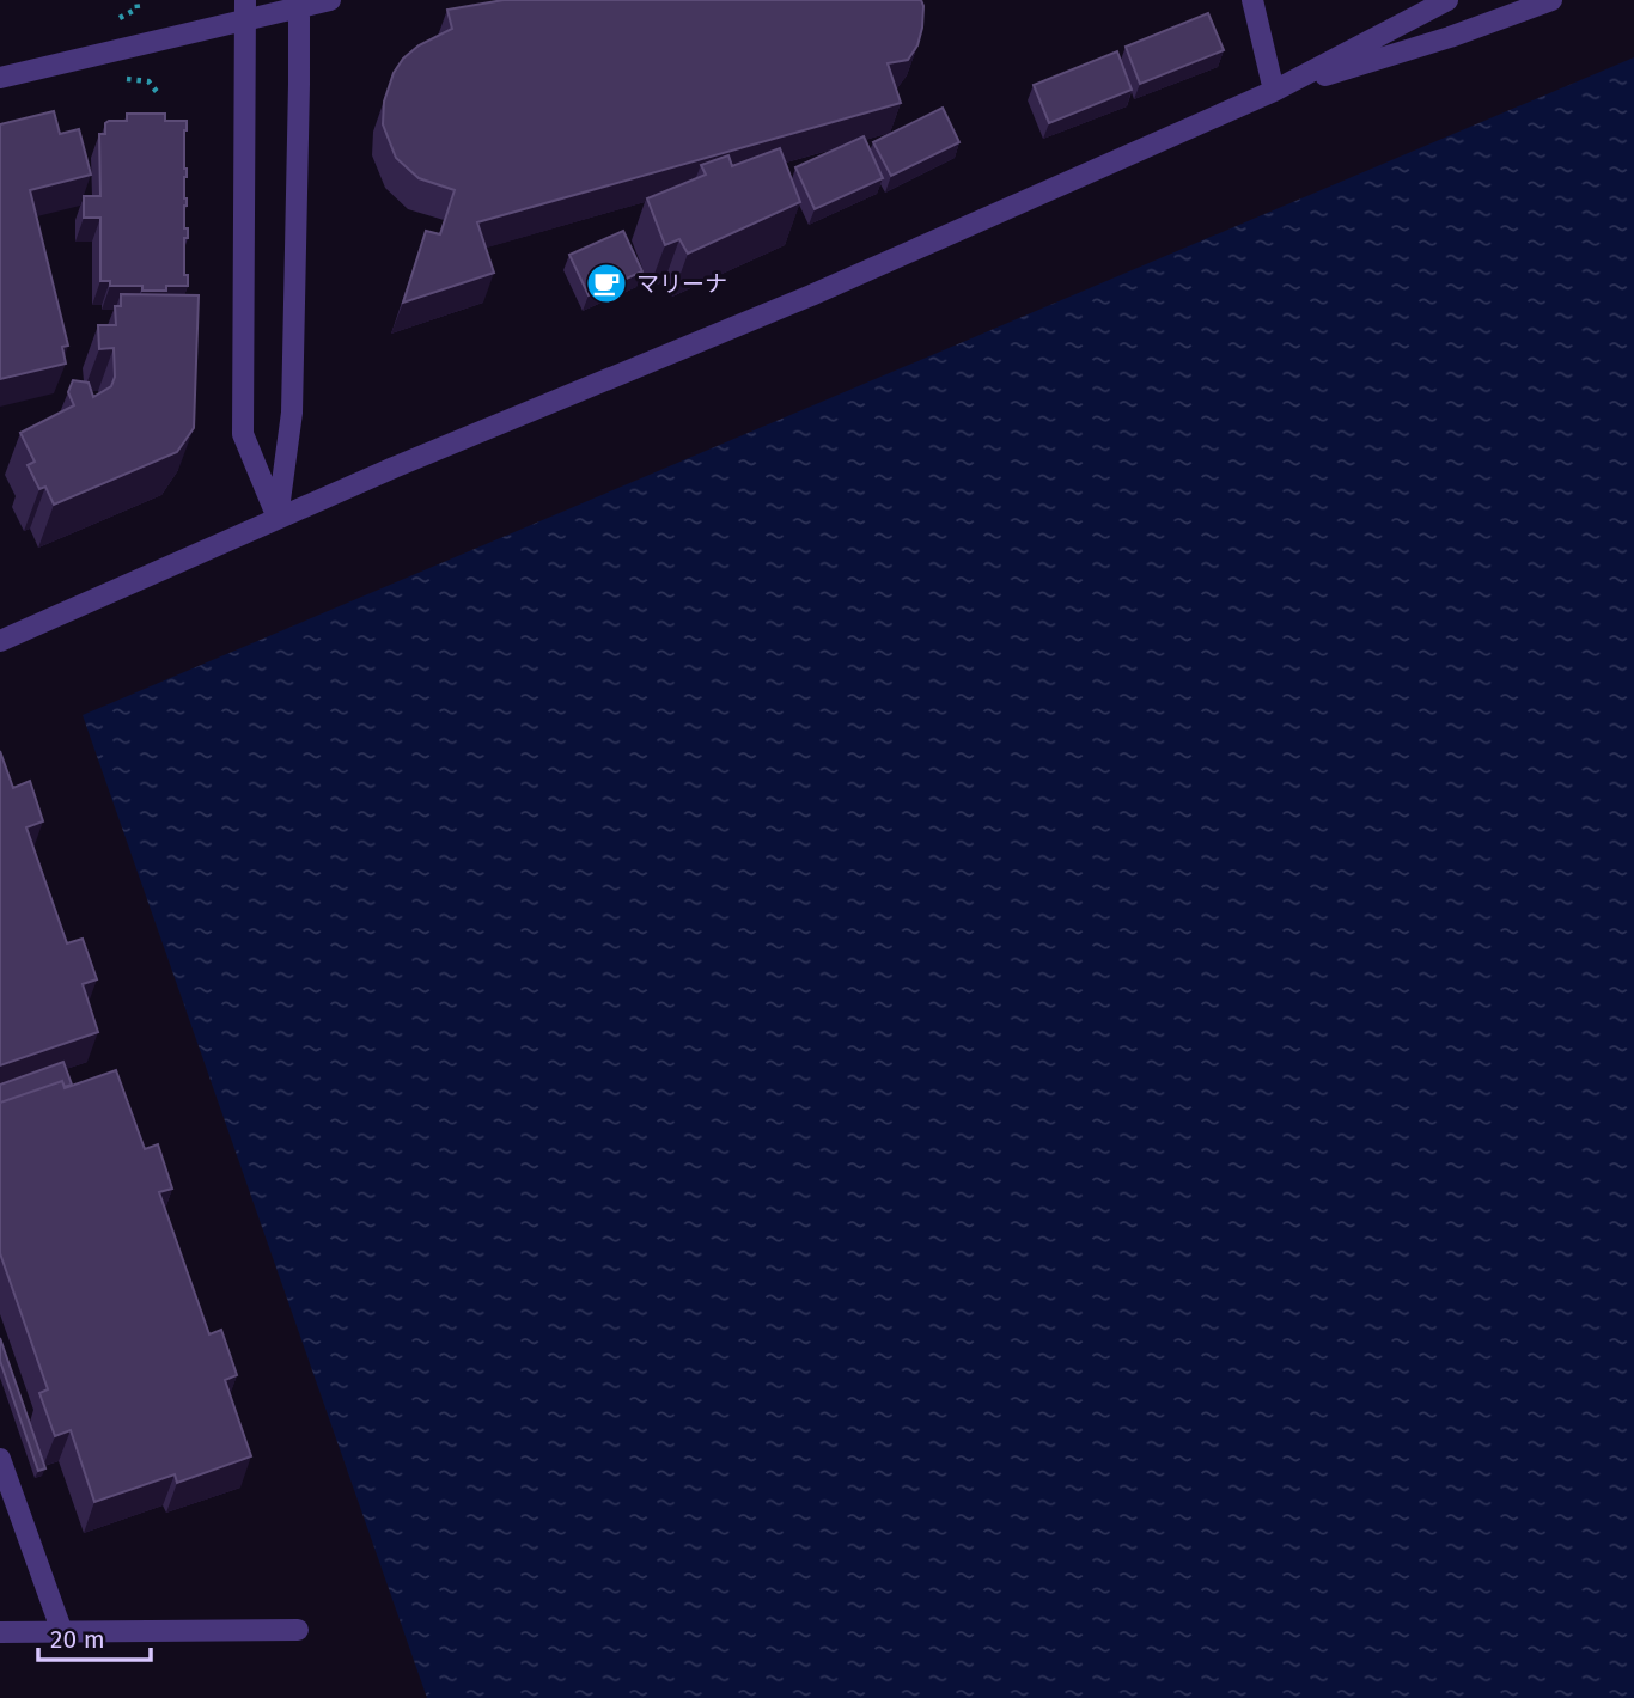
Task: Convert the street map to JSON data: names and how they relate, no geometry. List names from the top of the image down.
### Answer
{
  "places": {
    "cafe": ["マリーナ"]
  },
  "scale_bar": "20 m"
}
